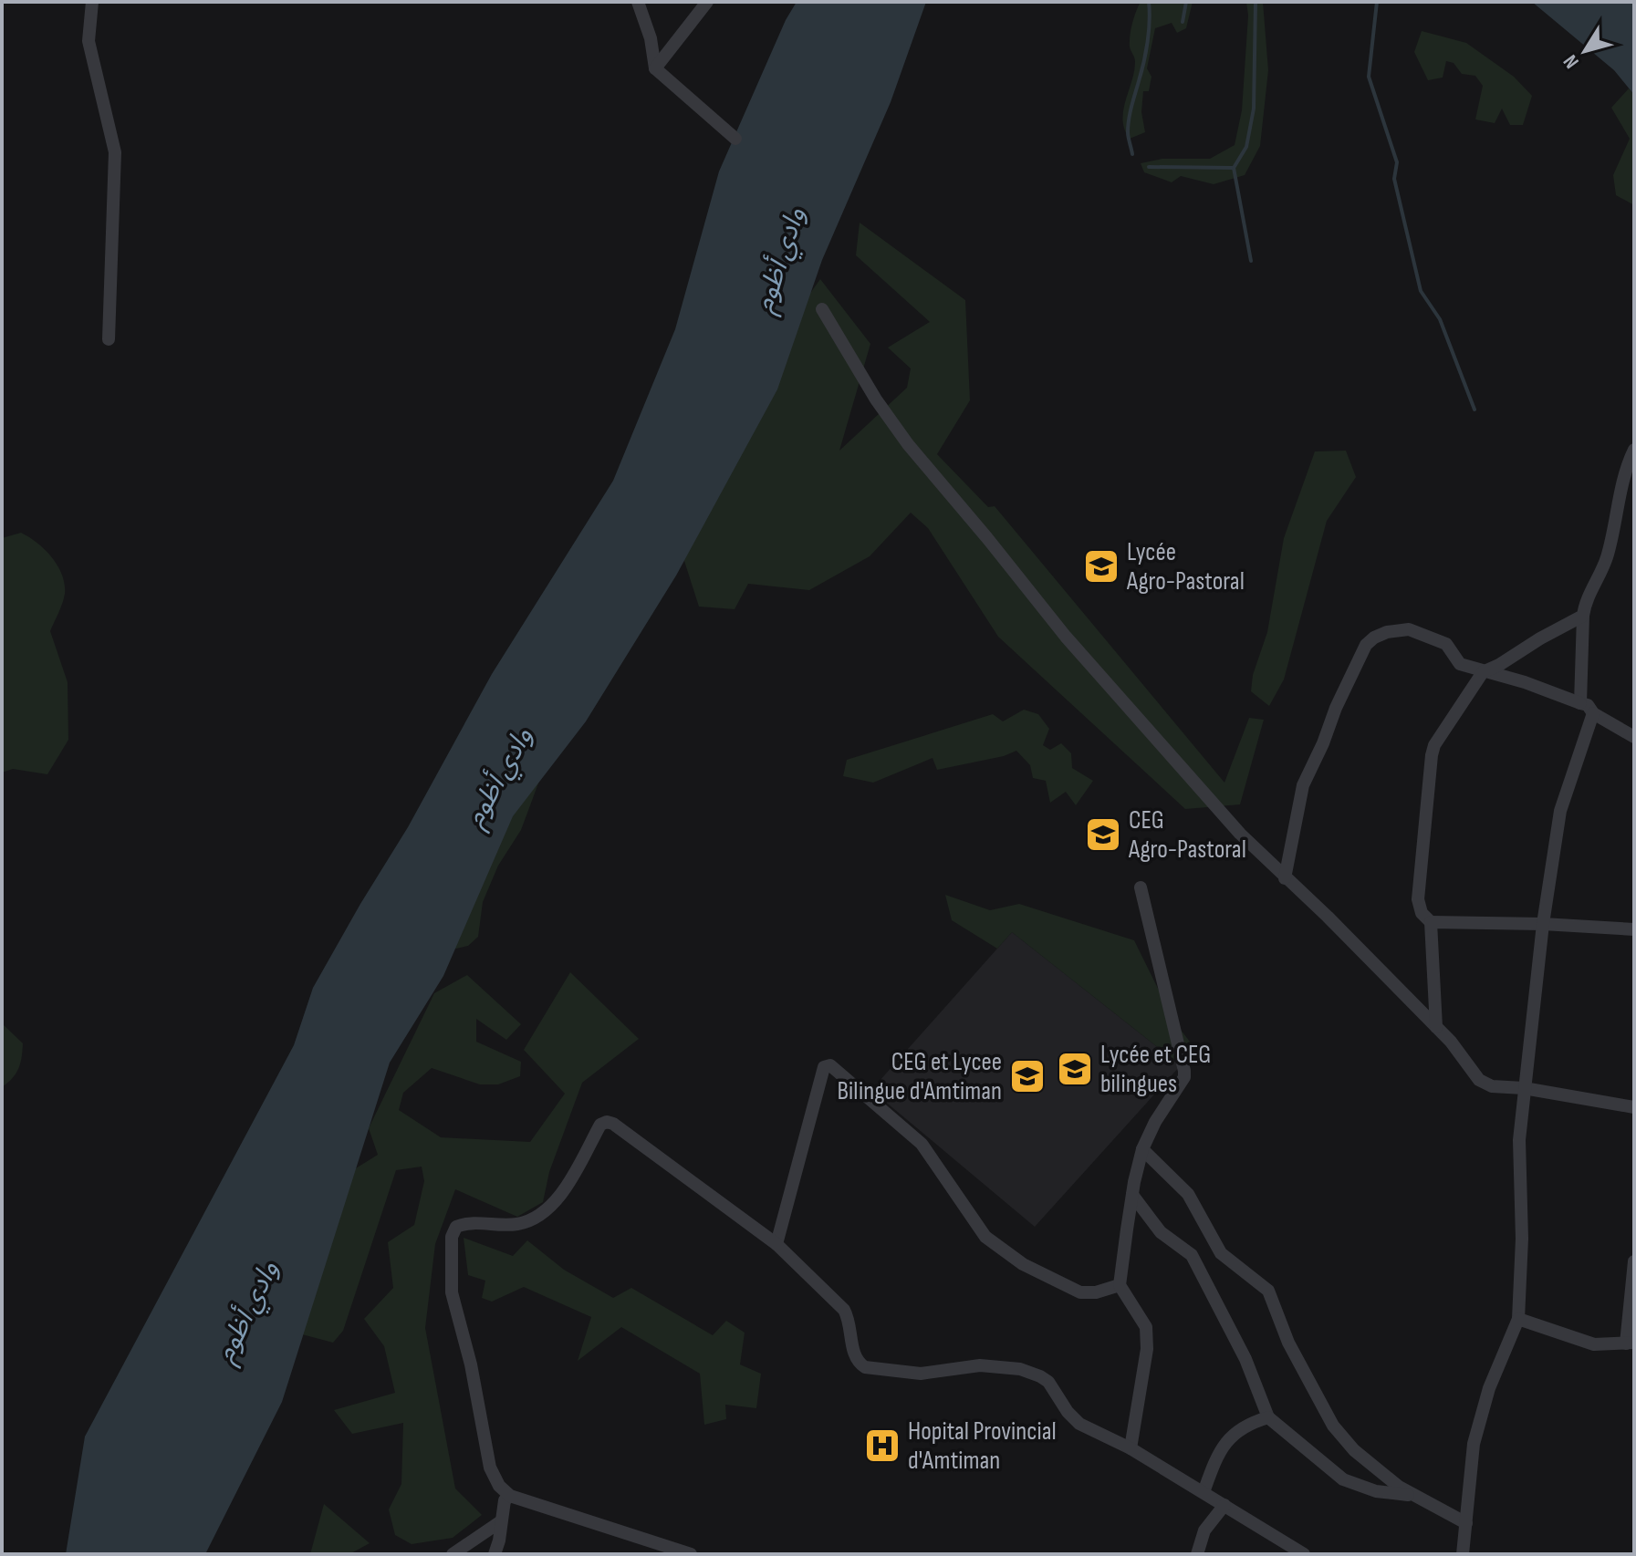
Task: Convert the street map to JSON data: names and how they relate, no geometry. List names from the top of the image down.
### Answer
{
  "water": ["وادي أظوم"],
  "places": {
    "school or university": [
      "Lycée Agro-Pastoral",
      "CEG Agro-Pastoral",
      "Lycée et CEG bilingues",
      "CEG et Lycee Bilingue d'Amtiman"
    ],
    "hospital": ["Hopital Provincial d'Amtiman"]
  },
  "north": "bottom left"
}
